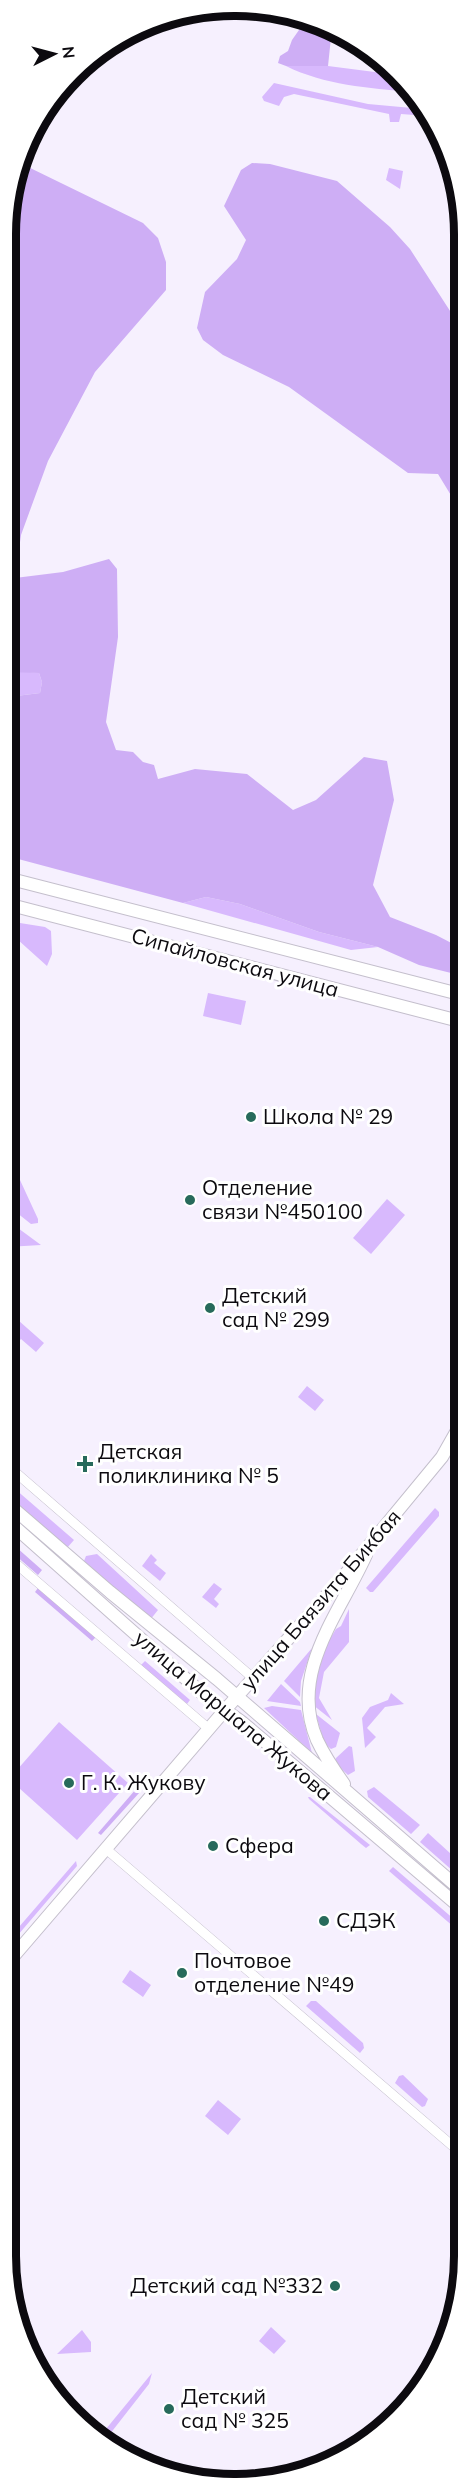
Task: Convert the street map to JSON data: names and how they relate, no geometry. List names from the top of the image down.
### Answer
{
  "streets": {
    "main road": ["Сипайловская улица", "улица Баязита Бикбая", "улица Маршала Жукова"]
  },
  "crossings": [
    ["улица Баязита Бикбая", "улица Маршала Жукова"]
  ],
  "places": {
    "other": [
      "Школа № 29",
      "Отделение связи №450100",
      "Детский сад № 299",
      "Г. К. Жукову",
      "Сфера",
      "СДЭК",
      "Почтовое отделение №49",
      "Детский сад №332",
      "Детский сад № 325"
    ],
    "health": ["Детская поликлиника № 5"]
  },
  "north": "right"
}
